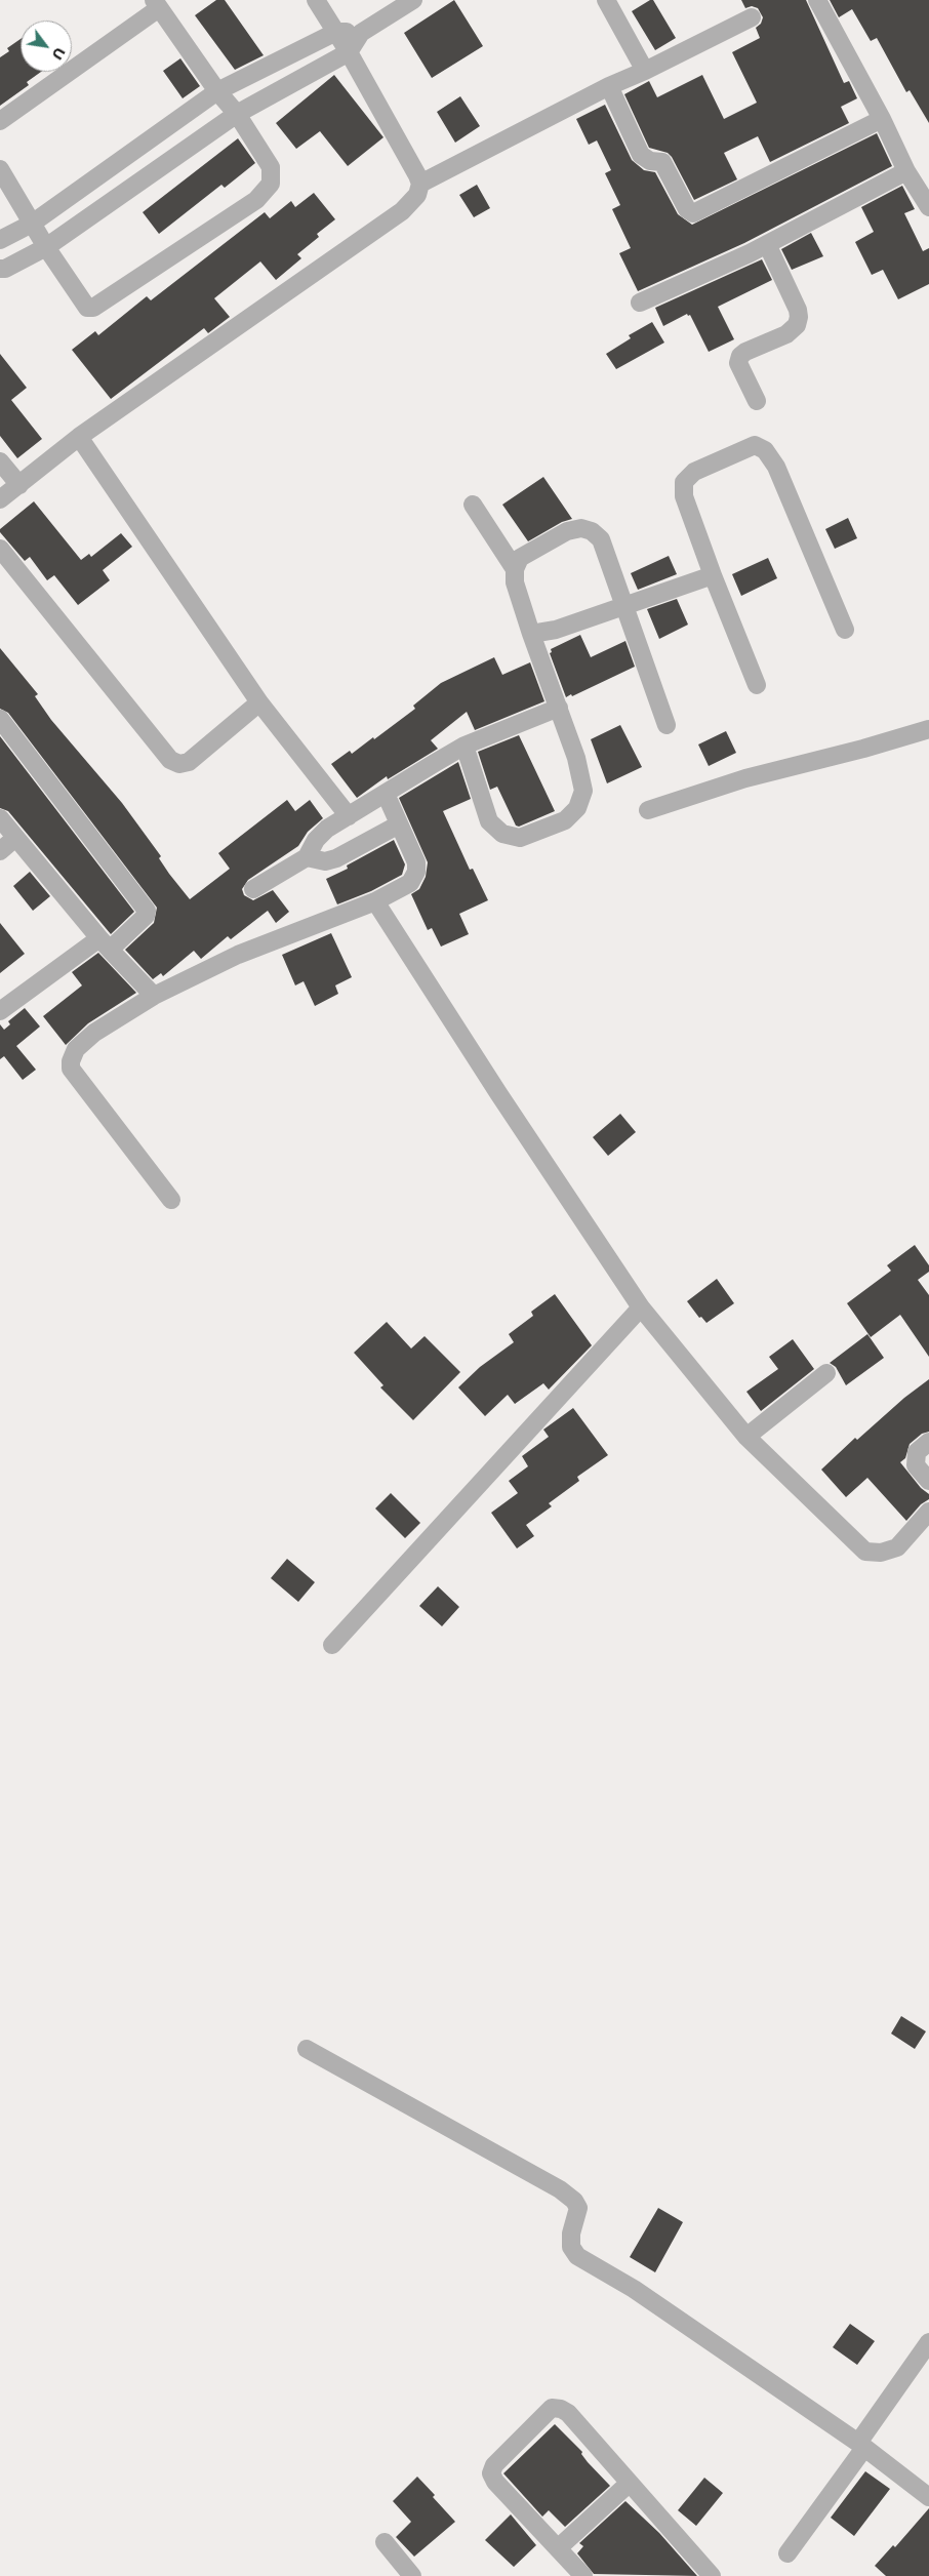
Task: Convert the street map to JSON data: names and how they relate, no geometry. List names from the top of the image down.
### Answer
{
  "north": "bottom right"
}
